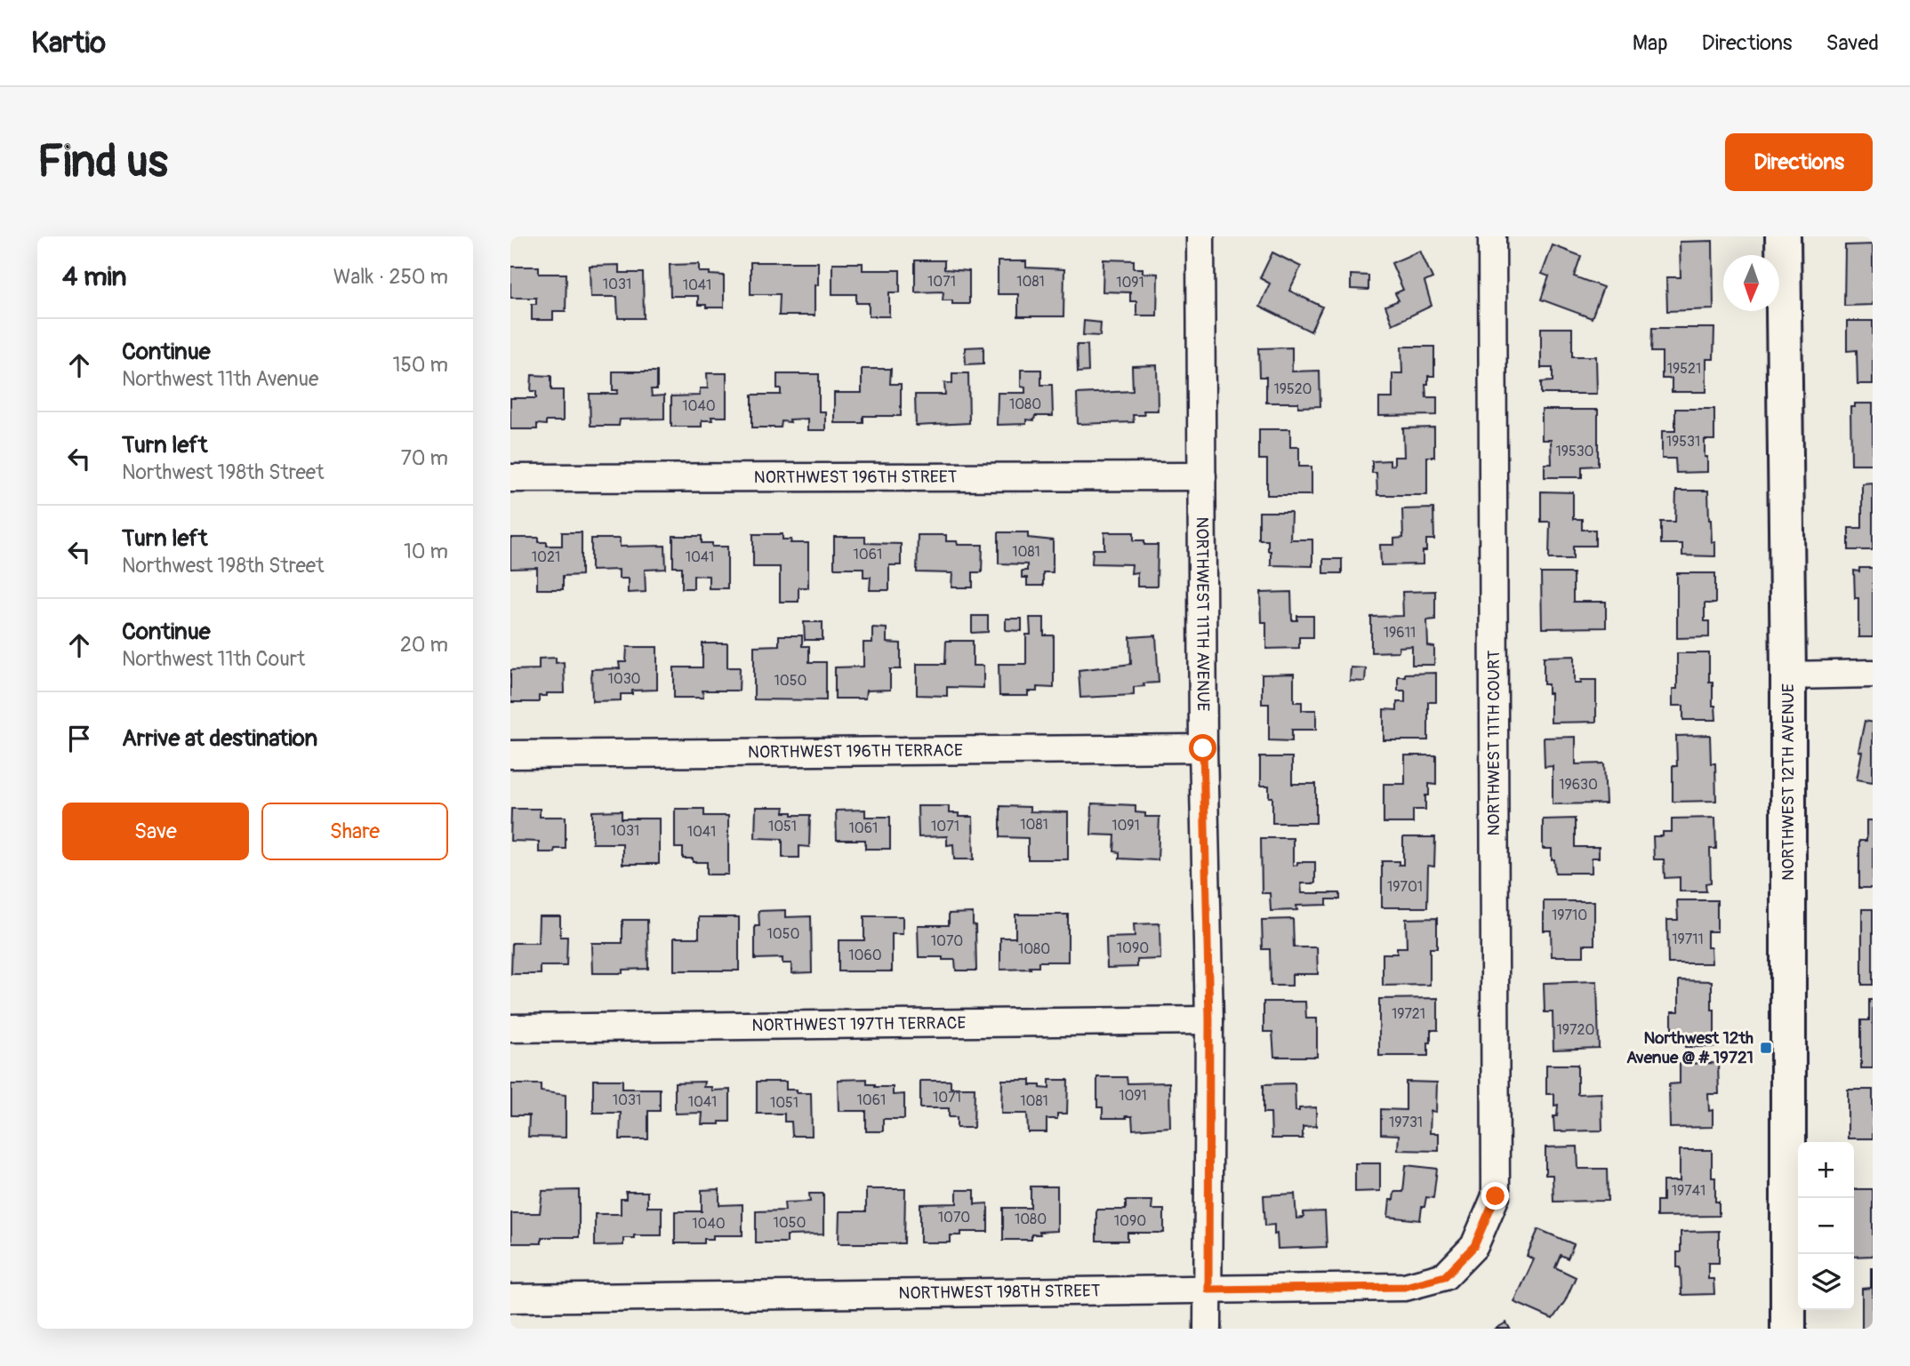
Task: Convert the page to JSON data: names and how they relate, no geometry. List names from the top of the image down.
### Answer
{
  "streets": {
    "street": [
      "NORTHWEST 196TH STREET",
      "NORTHWEST 11TH AVENUE",
      "NORTHWEST 11TH COURT",
      "NORTHWEST 196TH TERRACE",
      "NORTHWEST 12TH AVENUE",
      "NORTHWEST 197TH TERRACE",
      "NORTHWEST 198TH STREET"
    ]
  },
  "crossings": [
    ["NORTHWEST 196TH STREET", "NORTHWEST 11TH AVENUE"],
    ["NORTHWEST 11TH AVENUE", "NORTHWEST 196TH TERRACE"],
    ["NORTHWEST 11TH AVENUE", "NORTHWEST 197TH TERRACE"],
    ["NORTHWEST 11TH AVENUE", "NORTHWEST 198TH STREET"],
    ["NORTHWEST 11TH COURT", "NORTHWEST 198TH STREET"]
  ],
  "places": {
    "transit": ["Northwest 12th Avenue @ # 19721"]
  },
  "house_numbers": [
    "1071",
    "1081",
    "1091",
    "1031",
    "1041",
    "19521",
    "19520",
    "1080",
    "1040",
    "19531",
    "19530",
    "1081",
    "1061",
    "1021",
    "1041",
    "19611",
    "1030",
    "1050",
    "19630",
    "1081",
    "1091",
    "1051",
    "1071",
    "1061",
    "1031",
    "1041",
    "19701",
    "19710",
    "1050",
    "19711",
    "1070",
    "1090",
    "1080",
    "1060",
    "19721",
    "19720",
    "1091",
    "1071",
    "1031",
    "1061",
    "1081",
    "1041",
    "1051",
    "19731",
    "19741",
    "1070",
    "1080",
    "1090",
    "1050",
    "1040"
  ],
  "north": "bottom",
  "page": {
    "header": "Kartio",
    "nav": ["Map", "Directions", "Saved"],
    "buttons": [
      "Directions",
      ["Save", "Share"]
    ],
    "title": "Find us",
    "heading": ["4 min", "Walk · 250 m"],
    "list": [
      ["Continue", "Northwest 11th Avenue", "150 m"],
      ["Turn left", "Northwest 198th Street", "70 m"],
      ["Turn left", "Northwest 198th Street", "10 m"],
      ["Continue", "Northwest 11th Court", "20 m"],
      "Arrive at destination"
    ],
    "map_buttons": ["+", "−"]
  }
}
